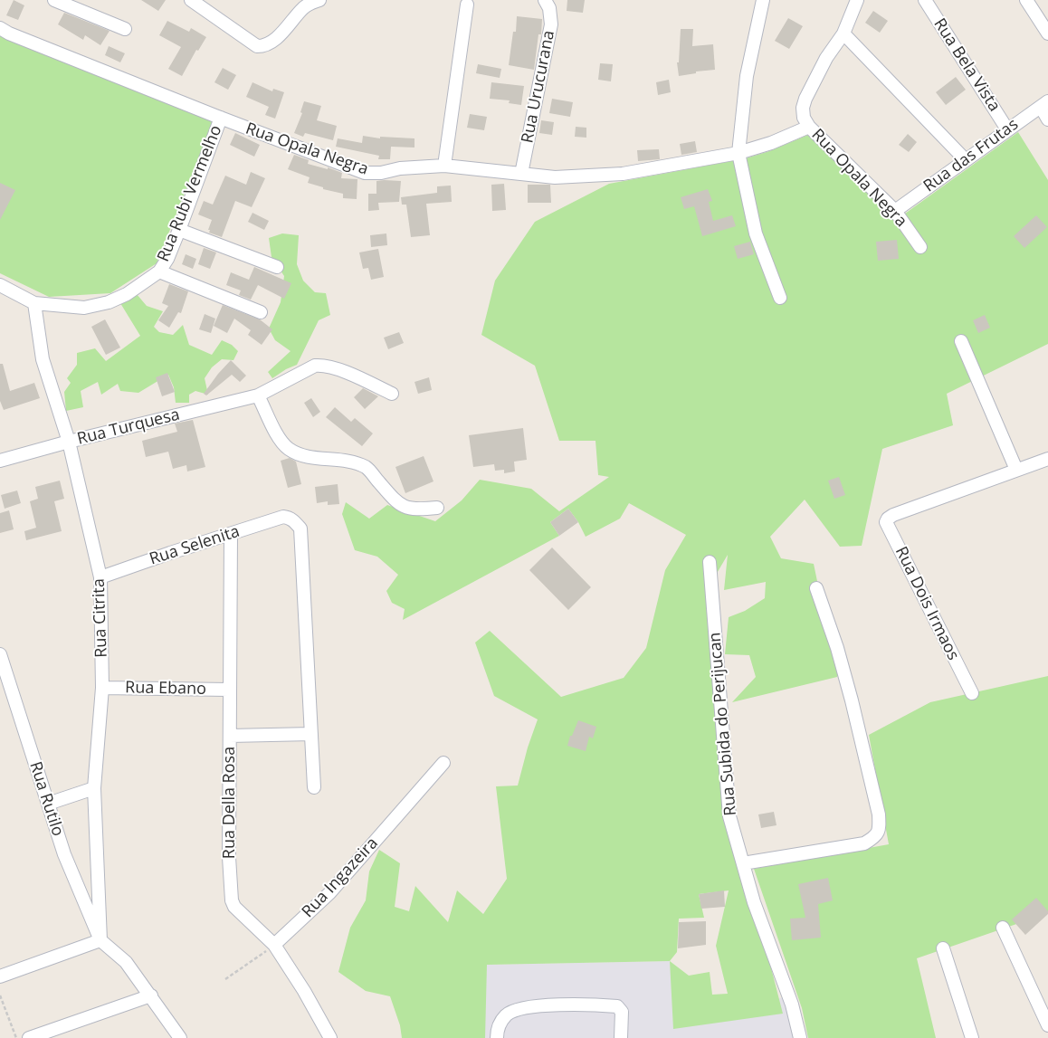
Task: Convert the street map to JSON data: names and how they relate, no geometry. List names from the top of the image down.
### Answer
{
  "streets": {
    "street": [
      "Rua Bela Vista",
      "Rua Urucurana",
      "Rua Opala Negra",
      "Rua das Frutas",
      "Rua Rubi Vermelho",
      "Rua Turquesa",
      "Rua Selenita",
      "Rua Dois Irmaos",
      "Rua Citrita",
      "Rua Ebano",
      "Rua Subida do Perijucan",
      "Rua Rutilo",
      "Rua Della Rosa",
      "Rua Ingazeira"
    ]
  },
  "crossings": [
    ["Rua Bela Vista", "Rua das Frutas"],
    ["Rua Urucurana", "Rua Opala Negra"],
    ["Rua Opala Negra", "Rua das Frutas"],
    ["Rua Opala Negra", "Rua Rubi Vermelho"],
    ["Rua Rubi Vermelho", "Rua Citrita"],
    ["Rua Turquesa", "Rua Citrita"],
    ["Rua Selenita", "Rua Citrita"],
    ["Rua Selenita", "Rua Della Rosa"],
    ["Rua Citrita", "Rua Ebano"],
    ["Rua Citrita", "Rua Rutilo"],
    ["Rua Ebano", "Rua Della Rosa"],
    ["Rua Della Rosa", "Rua Ingazeira"]
  ]
}
